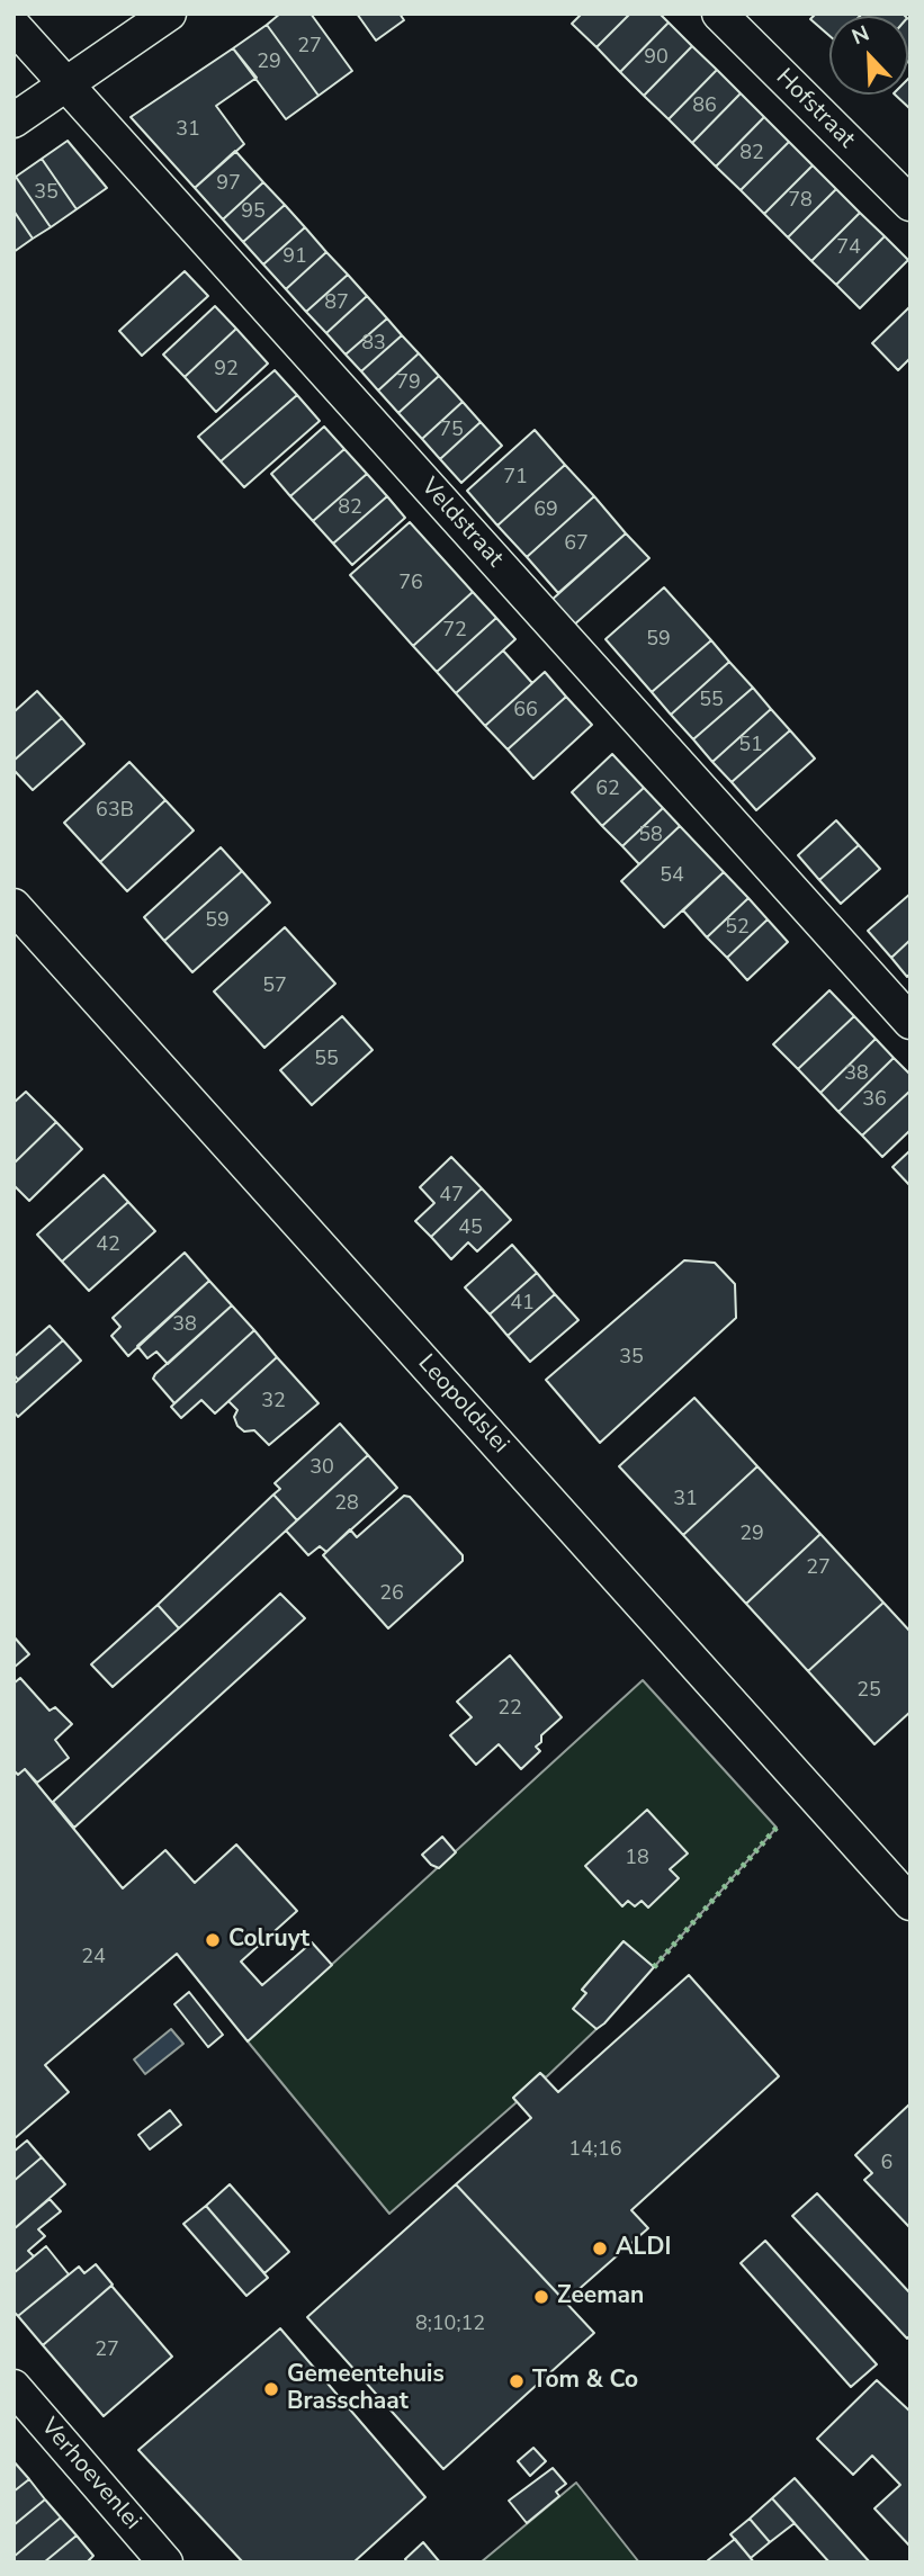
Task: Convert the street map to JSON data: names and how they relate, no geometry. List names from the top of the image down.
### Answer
{
  "streets": {
    "street": [
      "Hofstraat",
      "Veldstraat",
      "Leopoldslei",
      "Verhoevenlei"
    ]
  },
  "places": [
    "Colruyt",
    "ALDI",
    "Zeeman",
    "Tom & Co",
    "Gemeentehuis Brasschaat"
  ],
  "house_numbers": [
    "27",
    "90",
    "29",
    "86",
    "31",
    "82",
    "97",
    "35",
    "78",
    "95",
    "74",
    "91",
    "87",
    "83",
    "92",
    "79",
    "75",
    "71",
    "82",
    "69",
    "67",
    "76",
    "72",
    "59",
    "55",
    "66",
    "51",
    "62",
    "63B",
    "58",
    "54",
    "59",
    "52",
    "57",
    "55",
    "38",
    "36",
    "47",
    "45",
    "42",
    "41",
    "38",
    "35",
    "32",
    "30",
    "31",
    "28",
    "29",
    "27",
    "26",
    "25",
    "22",
    "18",
    "24",
    "14;16",
    "6",
    "8;10;12",
    "27"
  ],
  "north": "top left"
}
